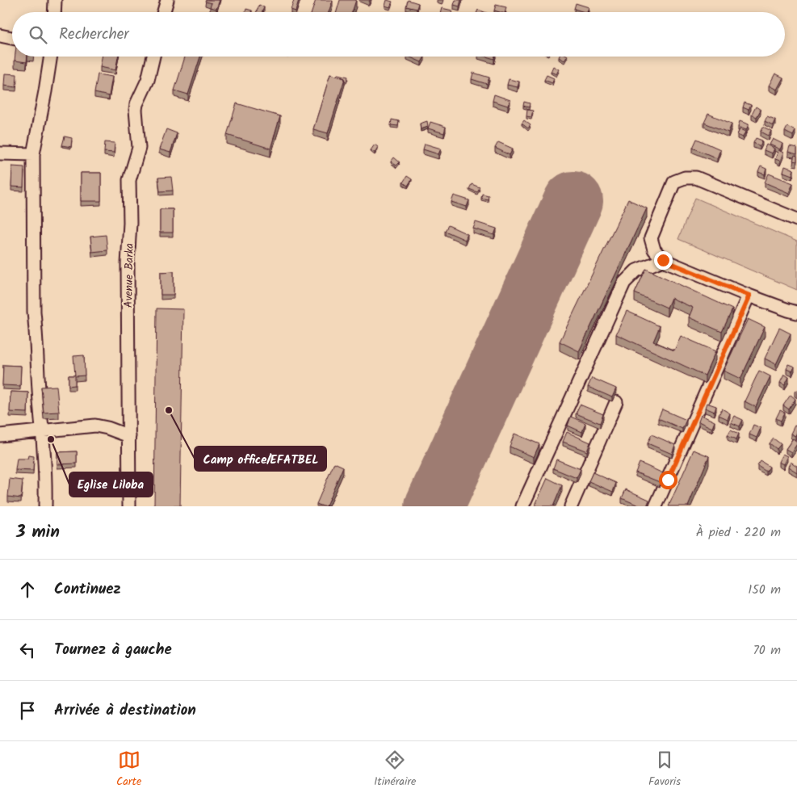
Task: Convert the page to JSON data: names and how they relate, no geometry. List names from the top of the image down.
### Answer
{
  "streets": {
    "street": ["Avenue Barka"]
  },
  "places": ["Camp office/EFATBEL", "Eglise Liloba"],
  "page": {
    "search": "Rechercher",
    "heading": ["3 min", "À pied · 220 m"],
    "list": [
      ["Continuez", "150 m"],
      ["Tournez à gauche", "70 m"],
      "Arrivée à destination"
    ],
    "nav": ["Carte", "Itinéraire", "Favoris"]
  }
}
